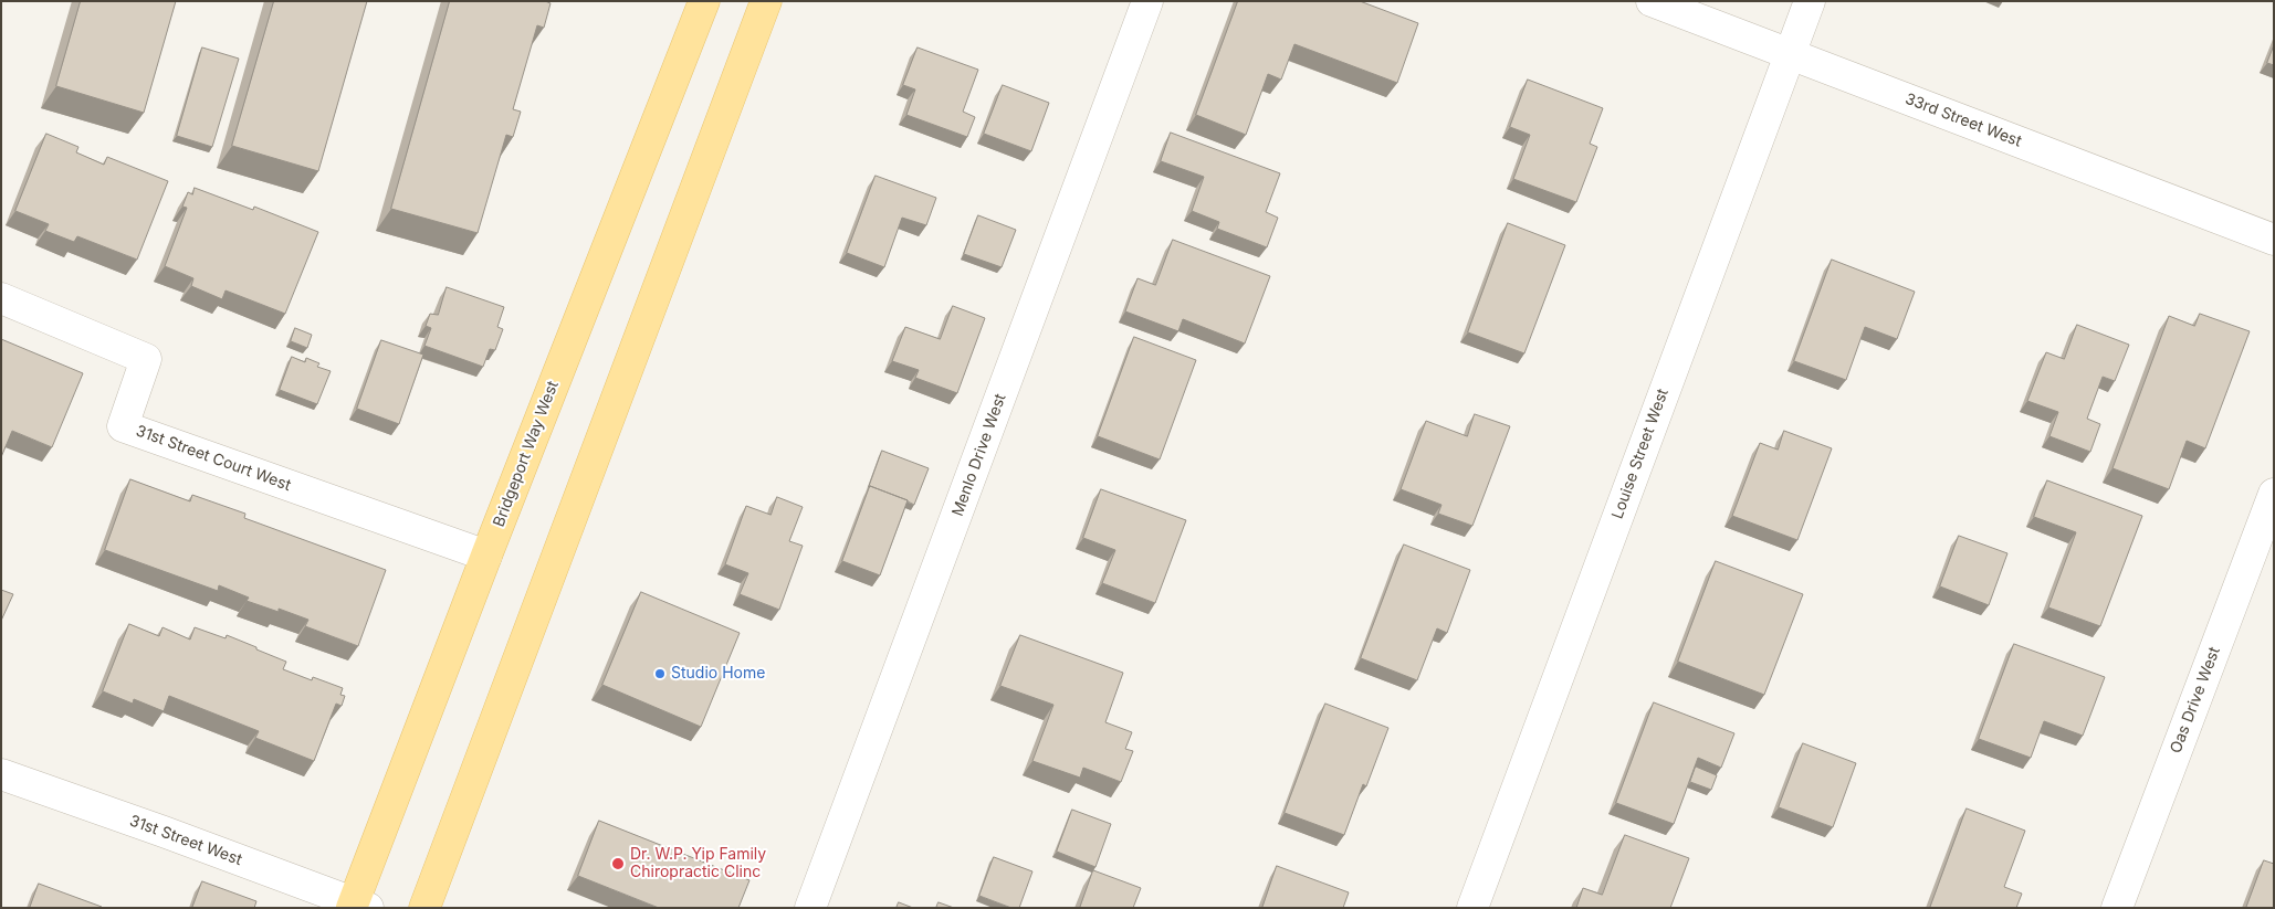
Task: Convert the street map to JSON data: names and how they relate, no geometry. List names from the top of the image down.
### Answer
{
  "streets": {
    "main road": ["Bridgeport Way West"],
    "street": [
      "33rd Street West",
      "Louise Street West",
      "Menlo Drive West",
      "31st Street Court West",
      "Oas Drive West",
      "31st Street West"
    ]
  },
  "crossings": [
    ["33rd Street West", "Louise Street West"],
    ["Bridgeport Way West", "31st Street Court West"],
    ["Bridgeport Way West", "31st Street West"]
  ],
  "places": ["Studio Home", "Dr. W.P. Yip Family Chiropractic Clinc"]
}
